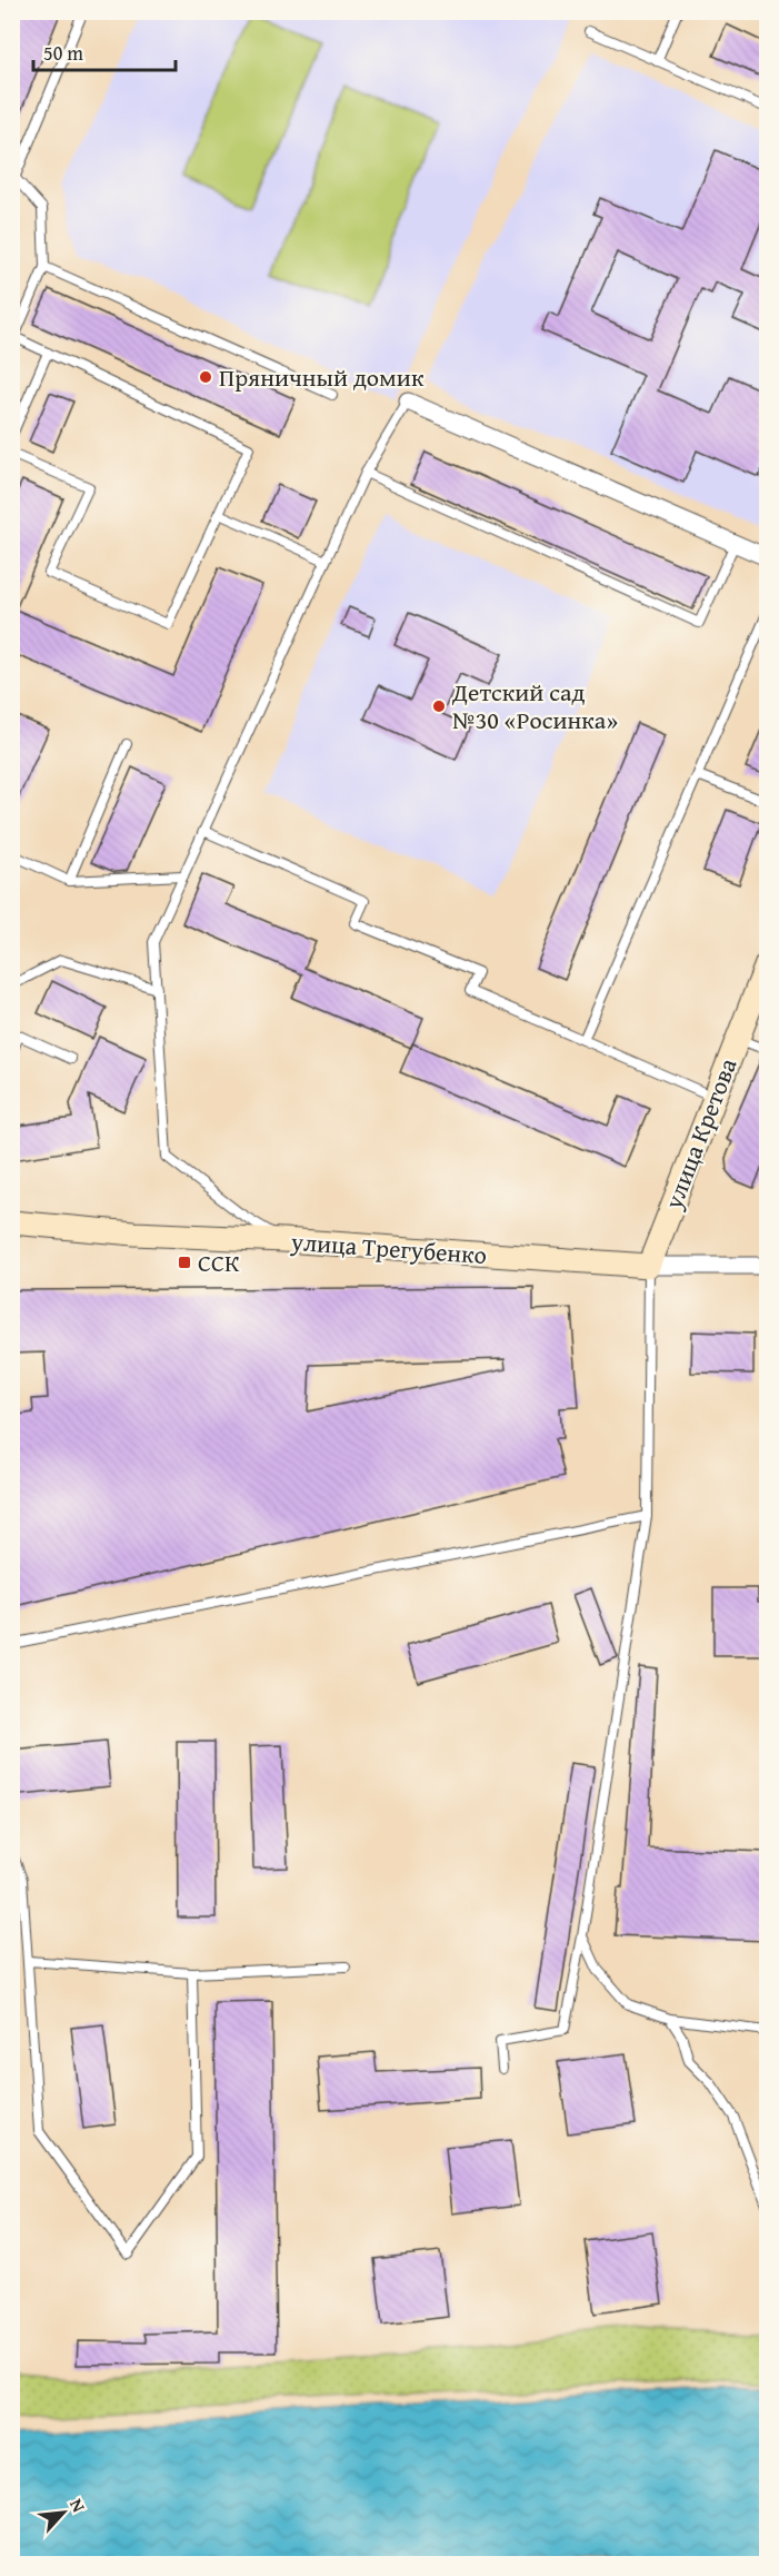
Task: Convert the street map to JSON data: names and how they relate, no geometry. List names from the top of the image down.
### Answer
{
  "streets": {
    "street": ["улица Кретова", "улица Трегубенко"]
  },
  "crossings": [
    ["улица Кретова", "улица Трегубенко"]
  ],
  "places": {
    "other": ["Пряничный домик", "Детский сад №30 «Росинка»"],
    "transit": ["ССК"]
  },
  "scale_bar": "50 m",
  "north": "top right"
}
